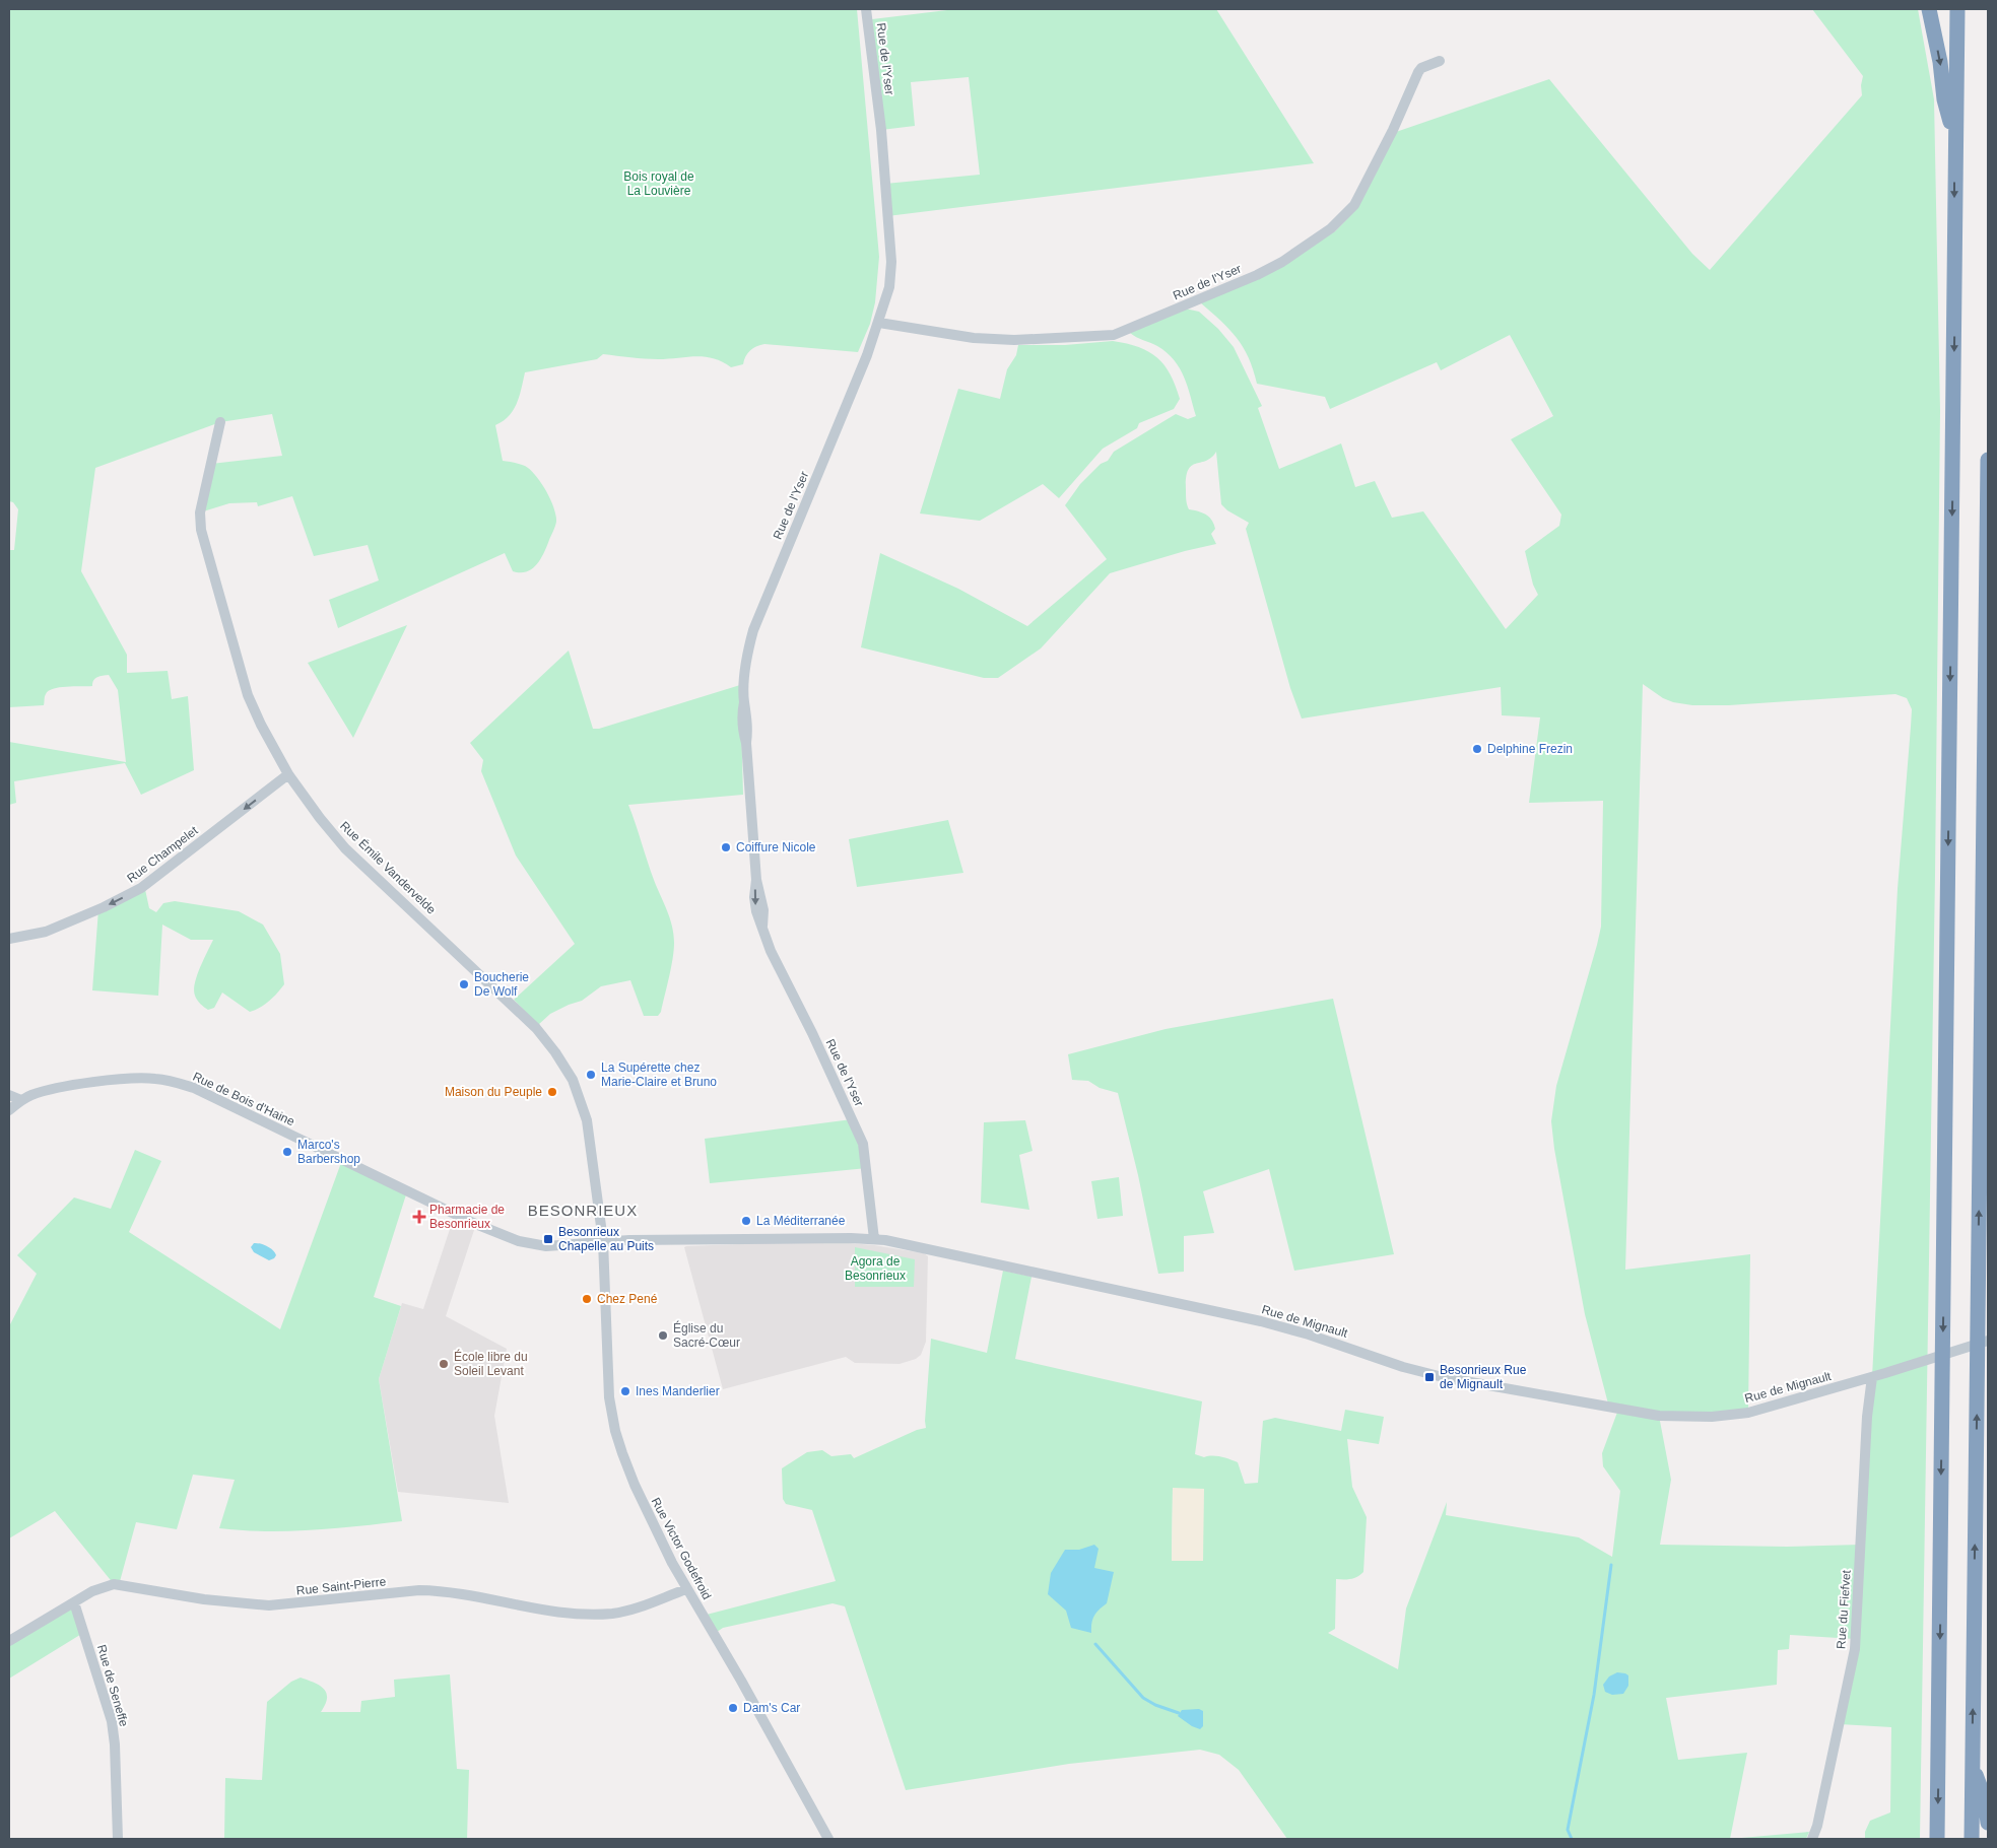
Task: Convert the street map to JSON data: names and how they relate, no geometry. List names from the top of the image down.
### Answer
{
  "streets": {
    "street": [
      "Rue de l'Yser",
      "Rue Champelet",
      "Rue Émile Vandervelde",
      "Rue de Bois d'Haine",
      "Rue de Mignault",
      "Rue Victor Godefroid",
      "Rue Saint-Pierre",
      "Rue du Fiefvet",
      "Rue de Seneffe"
    ]
  },
  "crossings": [
    ["Rue de l'Yser", "Rue de Mignault"],
    ["Rue Champelet", "Rue Émile Vandervelde"],
    ["Rue Émile Vandervelde", "Rue de Bois d'Haine"],
    ["Rue Émile Vandervelde", "Rue de Mignault"],
    ["Rue Émile Vandervelde", "Rue Victor Godefroid"],
    ["Rue de Bois d'Haine", "Rue de Mignault"],
    ["Rue de Bois d'Haine", "Rue Victor Godefroid"],
    ["Rue de Mignault", "Rue Victor Godefroid"],
    ["Rue de Mignault", "Rue du Fiefvet"],
    ["Rue Victor Godefroid", "Rue Saint-Pierre"],
    ["Rue Saint-Pierre", "Rue de Seneffe"]
  ],
  "one_way": ["Rue Champelet"],
  "districts": ["BESONRIEUX"],
  "parks": ["Bois royal de La Louvière", "Agora de Besonrieux"],
  "places": {
    "other": [
      "Delphine Frezin",
      "Coiffure Nicole",
      "Boucherie De Wolf",
      "La Supérette chez Marie-Claire et Bruno",
      "Maison du Peuple",
      "Marco's Barbershop",
      "La Méditerranée",
      "Chez Pené",
      "Église du Sacré-Cœur",
      "École libre du Soleil Levant",
      "Ines Manderlier",
      "Dam's Car"
    ],
    "health": ["Pharmacie de Besonrieux"],
    "transit": ["Besonrieux Chapelle au Puits", "Besonrieux Rue de Mignault"]
  }
}
